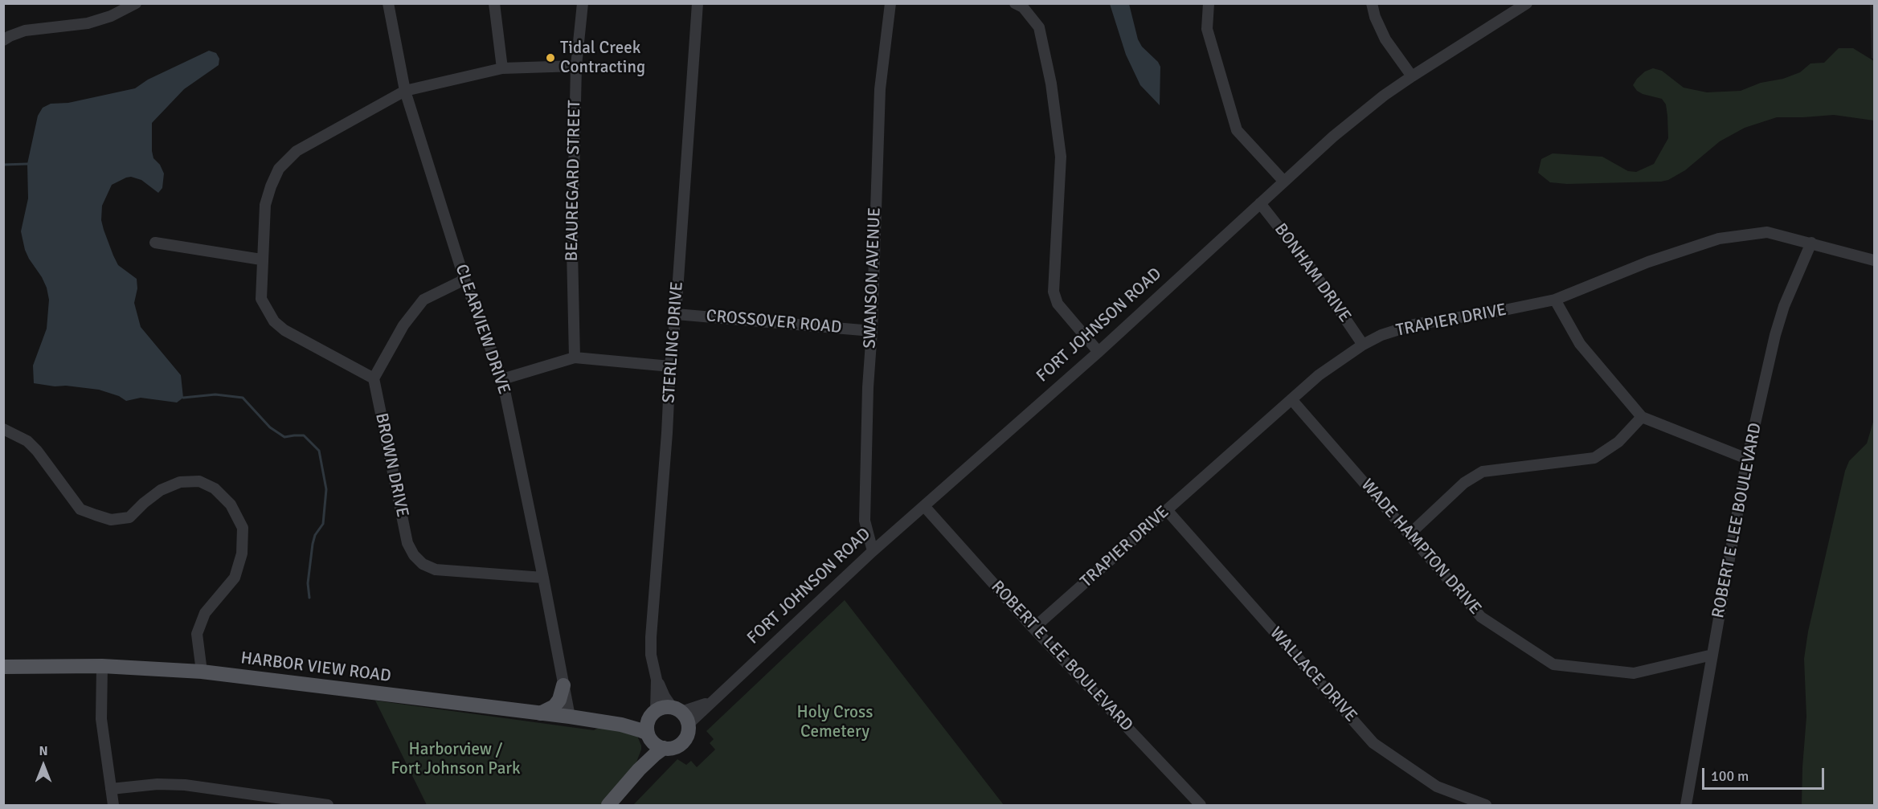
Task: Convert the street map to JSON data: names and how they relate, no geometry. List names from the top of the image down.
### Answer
{
  "streets": {
    "main road": ["HARBOR VIEW ROAD"],
    "street": [
      "BEAUREGARD STREET",
      "BONHAM DRIVE",
      "SWANSON AVENUE",
      "TRAPIER DRIVE",
      "CROSSOVER ROAD",
      "FORT JOHNSON ROAD",
      "CLEARVIEW DRIVE",
      "STERLING DRIVE",
      "BROWN DRIVE",
      "ROBERT E LEE BOULEVARD",
      "WADE HAMPTON DRIVE",
      "WALLACE DRIVE"
    ]
  },
  "crossings": [
    ["BONHAM DRIVE", "TRAPIER DRIVE"],
    ["BONHAM DRIVE", "FORT JOHNSON ROAD"],
    ["SWANSON AVENUE", "CROSSOVER ROAD"],
    ["SWANSON AVENUE", "FORT JOHNSON ROAD"],
    ["TRAPIER DRIVE", "ROBERT E LEE BOULEVARD"],
    ["TRAPIER DRIVE", "WADE HAMPTON DRIVE"],
    ["TRAPIER DRIVE", "WALLACE DRIVE"],
    ["CROSSOVER ROAD", "STERLING DRIVE"],
    ["FORT JOHNSON ROAD", "STERLING DRIVE"],
    ["FORT JOHNSON ROAD", "ROBERT E LEE BOULEVARD"],
    ["FORT JOHNSON ROAD", "HARBOR VIEW ROAD"],
    ["CLEARVIEW DRIVE", "BROWN DRIVE"],
    ["CLEARVIEW DRIVE", "HARBOR VIEW ROAD"],
    ["STERLING DRIVE", "HARBOR VIEW ROAD"],
    ["ROBERT E LEE BOULEVARD", "WADE HAMPTON DRIVE"]
  ],
  "parks": ["Holy Cross Cemetery", "Harborview / Fort Johnson Park"],
  "places": ["Tidal Creek Contracting"],
  "scale_bar": "100 m",
  "north": "top"
}
